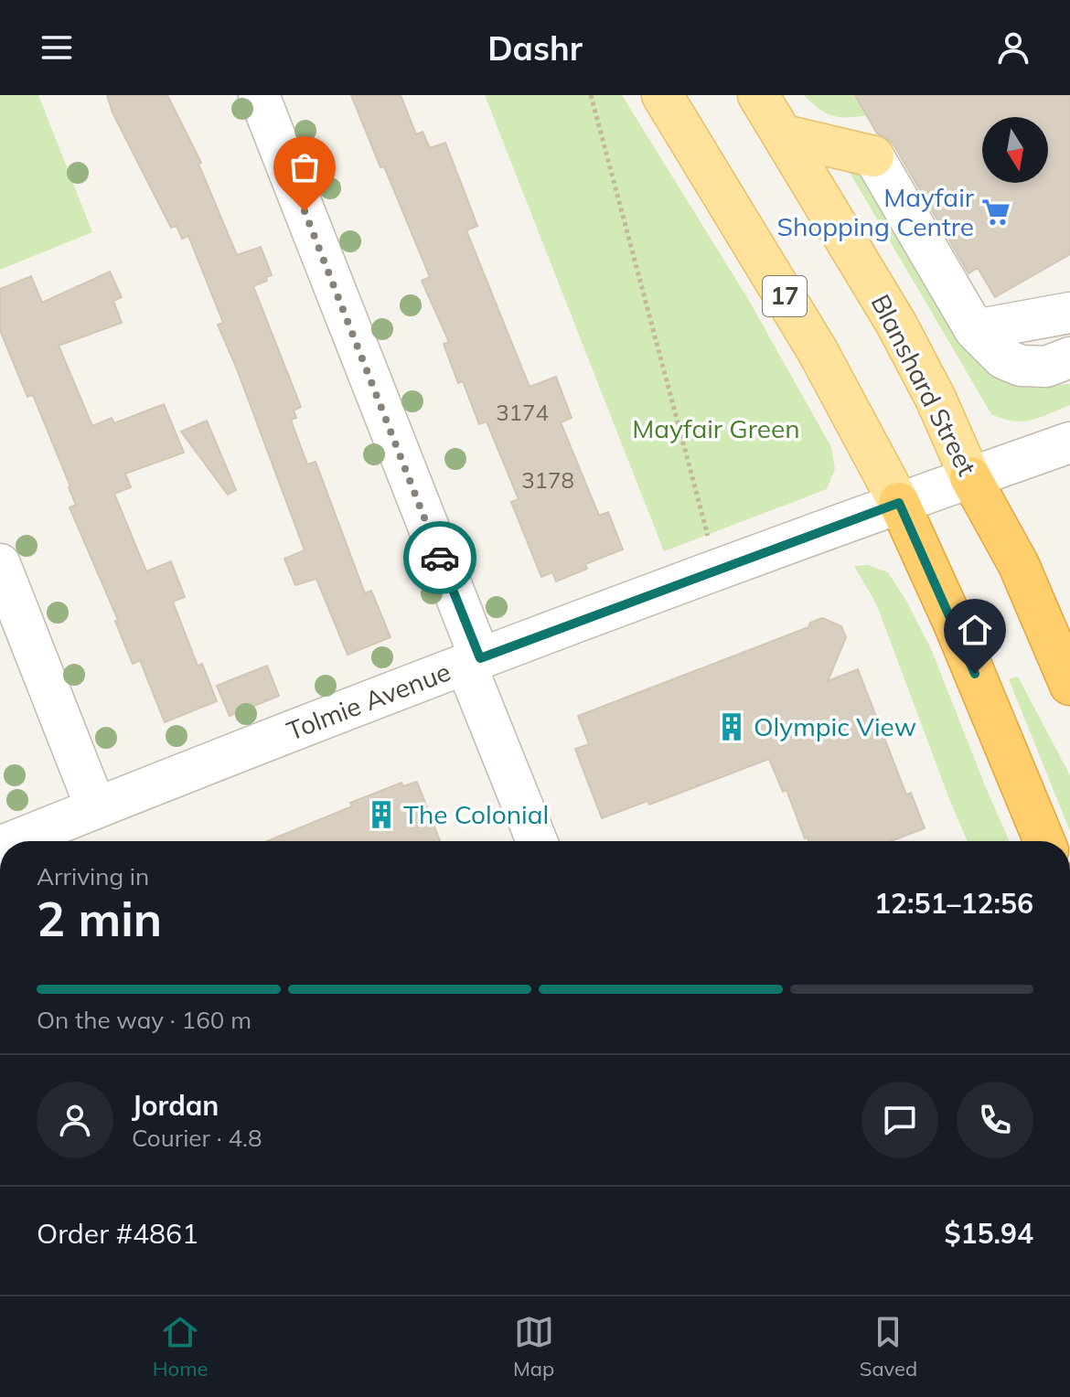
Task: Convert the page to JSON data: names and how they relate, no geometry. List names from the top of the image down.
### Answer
{
  "streets": {
    "highway": ["17", "Blanshard Street"],
    "street": ["Tolmie Avenue"]
  },
  "crossings": [
    ["17", "Tolmie Avenue"],
    ["Blanshard Street", "Tolmie Avenue"]
  ],
  "parks": ["Mayfair Green"],
  "places": {
    "supermarket": ["Mayfair Shopping Centre"],
    "building": ["Olympic View", "The Colonial"]
  },
  "house_numbers": ["3174", "3178"],
  "north": "bottom",
  "page": {
    "header": "Dashr",
    "heading": ["2 min", "Arriving in", "12:51–12:56"],
    "panel": [
      "Jordan",
      "Courier · 4.8",
      "Order #4861",
      "$15.94"
    ],
    "bar": "On the way · 160 m",
    "tabs": ["Home", "Map", "Saved"]
  }
}
